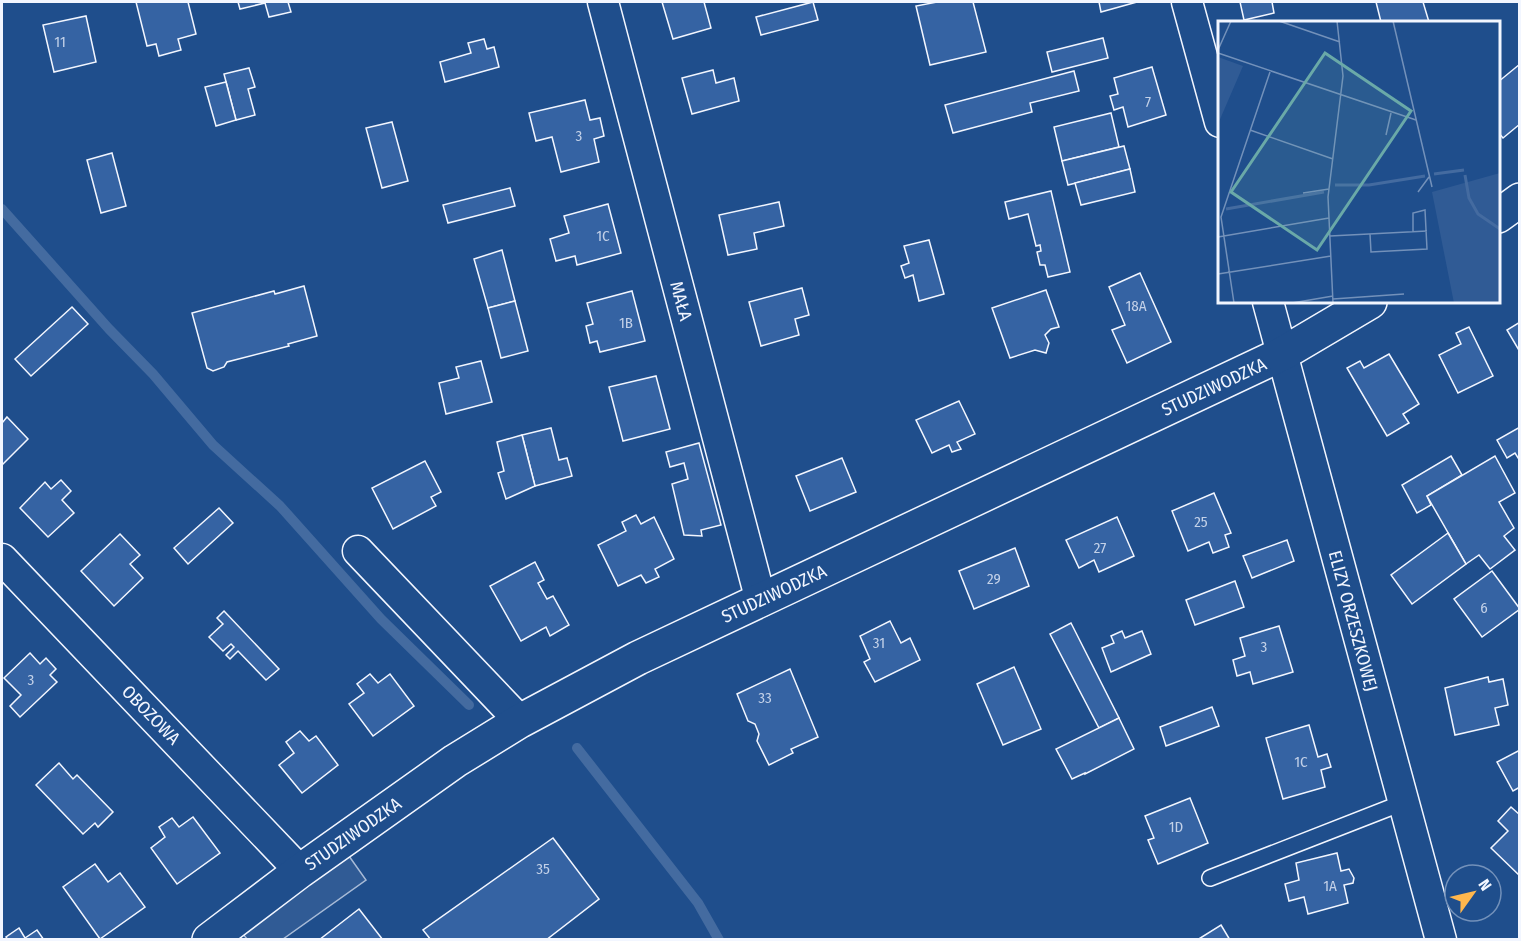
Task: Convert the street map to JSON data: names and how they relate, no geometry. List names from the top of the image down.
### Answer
{
  "streets": {
    "street": [
      "MAŁA",
      "STUDZIWODZKA",
      "ELIZY ORZESZKOWEJ",
      "OBOZOWA"
    ]
  },
  "crossings": [
    ["MAŁA", "STUDZIWODZKA"],
    ["STUDZIWODZKA", "ELIZY ORZESZKOWEJ"],
    ["STUDZIWODZKA", "OBOZOWA"]
  ],
  "house_numbers": [
    "11",
    "7",
    "3",
    "1C",
    "18A",
    "1B",
    "25",
    "27",
    "29",
    "6",
    "31",
    "3",
    "3",
    "33",
    "1C",
    "1D",
    "35",
    "1A"
  ],
  "north": "top right"
}
